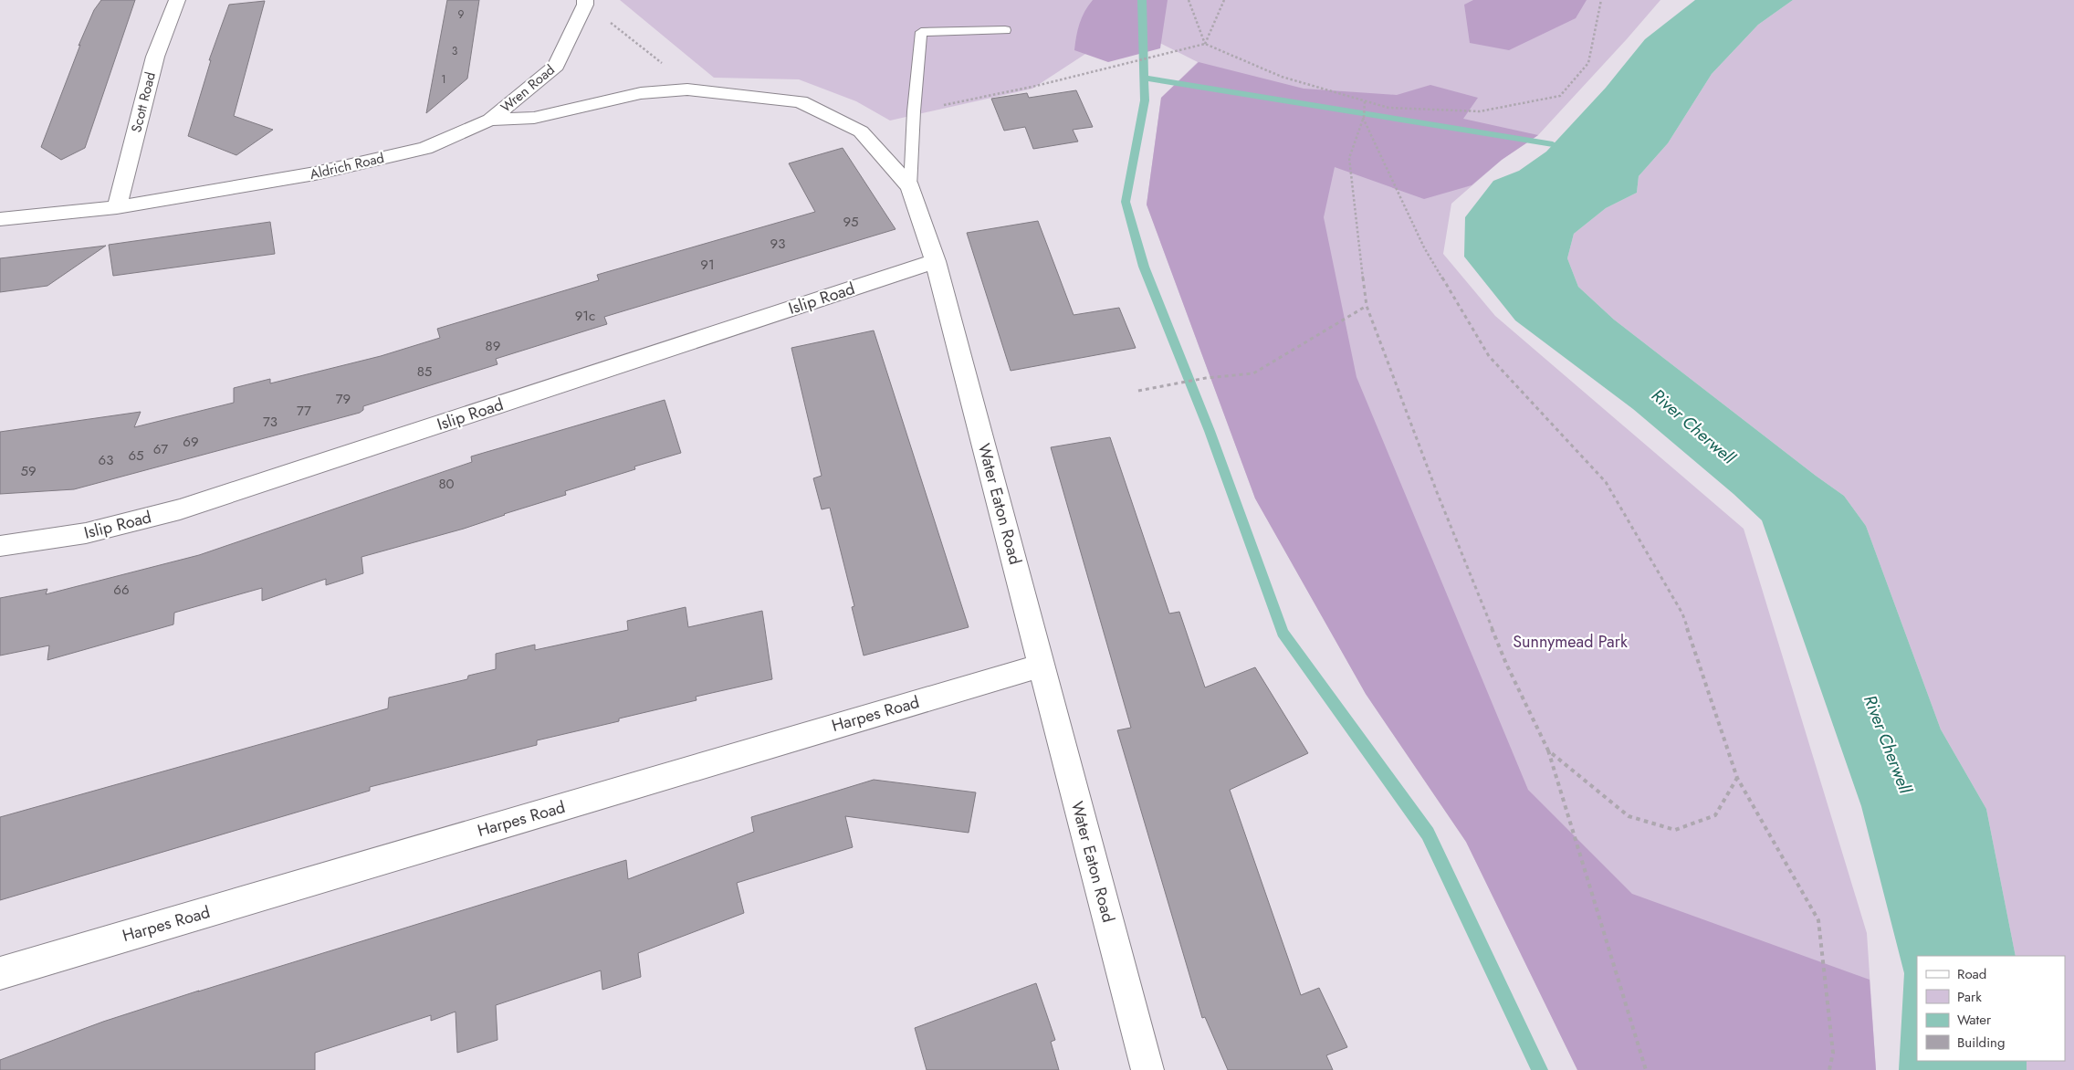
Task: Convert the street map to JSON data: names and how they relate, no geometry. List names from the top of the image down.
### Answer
{
  "streets": {
    "street": [
      "Wren Road",
      "Scott Road",
      "Aldrich Road",
      "Islip Road",
      "Water Eaton Road",
      "Harpes Road"
    ]
  },
  "crossings": [
    ["Wren Road", "Aldrich Road"],
    ["Scott Road", "Aldrich Road"],
    ["Aldrich Road", "Water Eaton Road"],
    ["Islip Road", "Water Eaton Road"],
    ["Water Eaton Road", "Harpes Road"]
  ],
  "water": ["River Cherwell"],
  "parks": ["Sunnymead Park"],
  "house_numbers": [
    "9",
    "3",
    "1",
    "95",
    "93",
    "91",
    "91c",
    "89",
    "85",
    "79",
    "77",
    "73",
    "69",
    "67",
    "65",
    "63",
    "59",
    "80",
    "66"
  ],
  "legend": [
    "Road",
    "Park",
    "Water",
    "Building"
  ]
}
